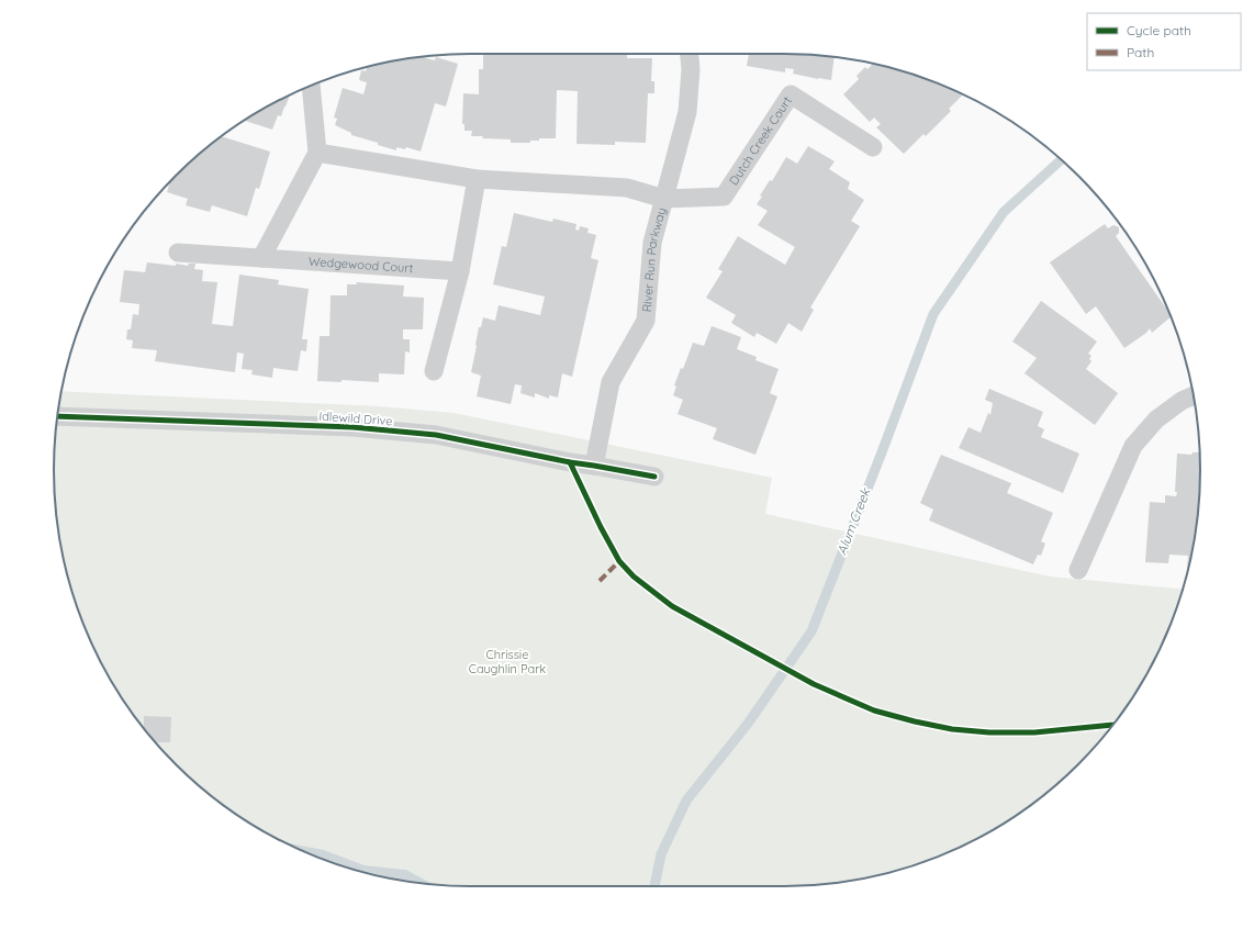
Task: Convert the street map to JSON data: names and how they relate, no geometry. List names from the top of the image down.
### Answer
{
  "streets": {
    "lane": [
      "Dutch Creek Court",
      "River Run Parkway",
      "Wedgewood Court",
      "Idlewild Drive"
    ]
  },
  "crossings": [
    ["Dutch Creek Court", "River Run Parkway"],
    ["River Run Parkway", "Idlewild Drive"]
  ],
  "water": ["Alum Creek"],
  "parks": ["Chrissie Caughlin Park"],
  "legend": ["Cycle path", "Path"]
}
